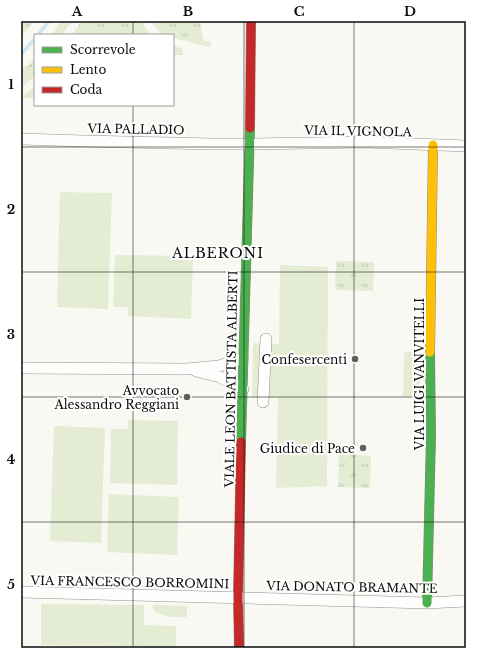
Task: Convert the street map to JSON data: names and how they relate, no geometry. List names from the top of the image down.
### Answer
{
  "streets": {
    "main road": ["VIA LUIGI VANVITELLI", "VIALE LEON BATTISTA ALBERTI"],
    "street": [
      "VIA PALLADIO",
      "VIA IL VIGNOLA",
      "VIA FRANCESCO BORROMINI",
      "VIA DONATO BRAMANTE"
    ]
  },
  "crossings": [
    ["VIA PALLADIO", "VIA IL VIGNOLA"],
    ["VIA PALLADIO", "VIALE LEON BATTISTA ALBERTI"],
    ["VIA IL VIGNOLA", "VIA LUIGI VANVITELLI"],
    ["VIA IL VIGNOLA", "VIALE LEON BATTISTA ALBERTI"],
    ["VIA LUIGI VANVITELLI", "VIA DONATO BRAMANTE"],
    ["VIALE LEON BATTISTA ALBERTI", "VIA FRANCESCO BORROMINI"],
    ["VIALE LEON BATTISTA ALBERTI", "VIA DONATO BRAMANTE"],
    ["VIA FRANCESCO BORROMINI", "VIA DONATO BRAMANTE"]
  ],
  "districts": ["ALBERONI"],
  "places": ["Confesercenti", "Avvocato Alessandro Reggiani", "Giudice di Pace"],
  "legend": ["Scorrevole", "Lento", "Coda"],
  "grid": {
    "columns": [
      "A",
      "B",
      "C",
      "D"
    ],
    "rows": [
      "1",
      "2",
      "3",
      "4",
      "5"
    ]
  }
}
